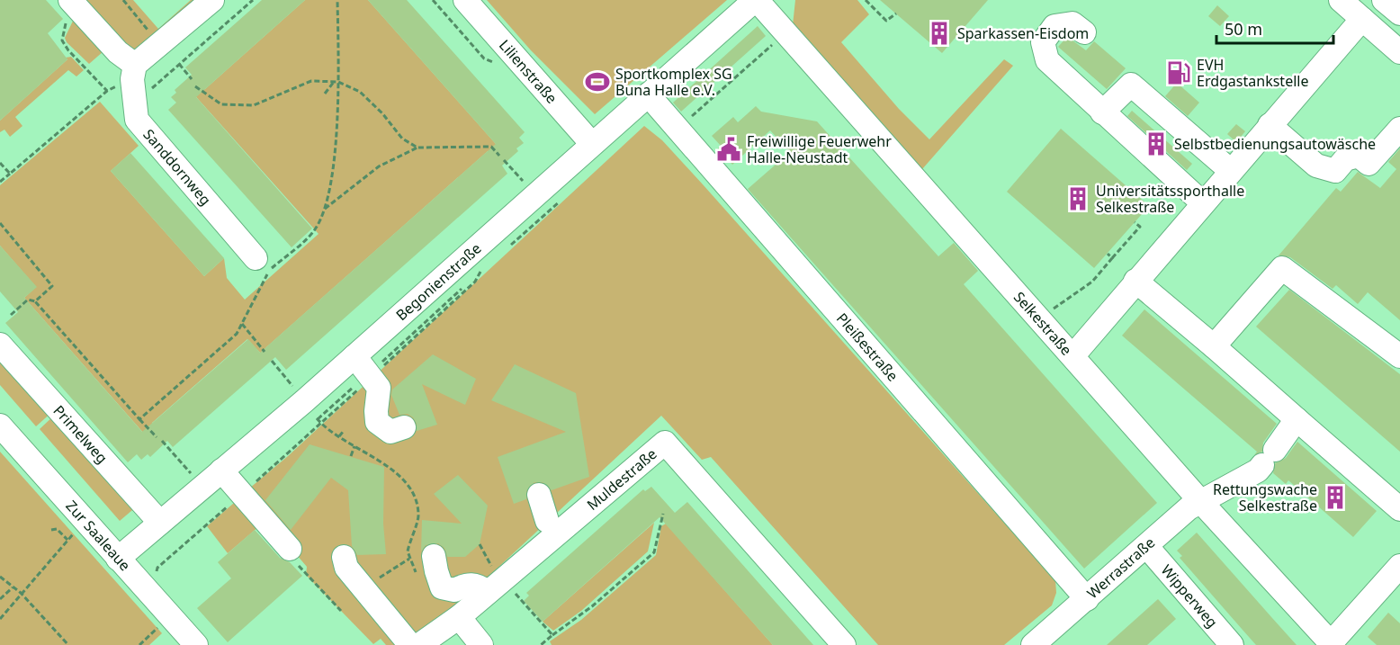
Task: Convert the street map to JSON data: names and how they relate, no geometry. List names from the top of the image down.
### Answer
{
  "streets": {
    "street": [
      "Lilienstraße",
      "Sanddornweg",
      "Begonienstraße",
      "Selkestraße",
      "Pleißestraße",
      "Primelweg",
      "Muldestraße",
      "Zur Saaleaue",
      "Werrastraße",
      "Wipperweg"
    ]
  },
  "crossings": [
    ["Lilienstraße", "Begonienstraße"],
    ["Begonienstraße", "Selkestraße"],
    ["Begonienstraße", "Pleißestraße"],
    ["Begonienstraße", "Primelweg"],
    ["Begonienstraße", "Zur Saaleaue"],
    ["Selkestraße", "Werrastraße"],
    ["Pleißestraße", "Werrastraße"],
    ["Werrastraße", "Wipperweg"]
  ],
  "places": {
    "building": [
      "Sparkassen-Eisdom",
      "Selbstbedienungsautowäsche",
      "Universitätssporthalle Selkestraße",
      "Rettungswache Selkestraße"
    ],
    "fuel station": ["EVH Erdgastankstelle"],
    "sports": ["Sportkomplex SG Buna Halle e.V."],
    "public building": ["Freiwillige Feuerwehr Halle-Neustadt"]
  },
  "scale_bar": "50 m"
}
